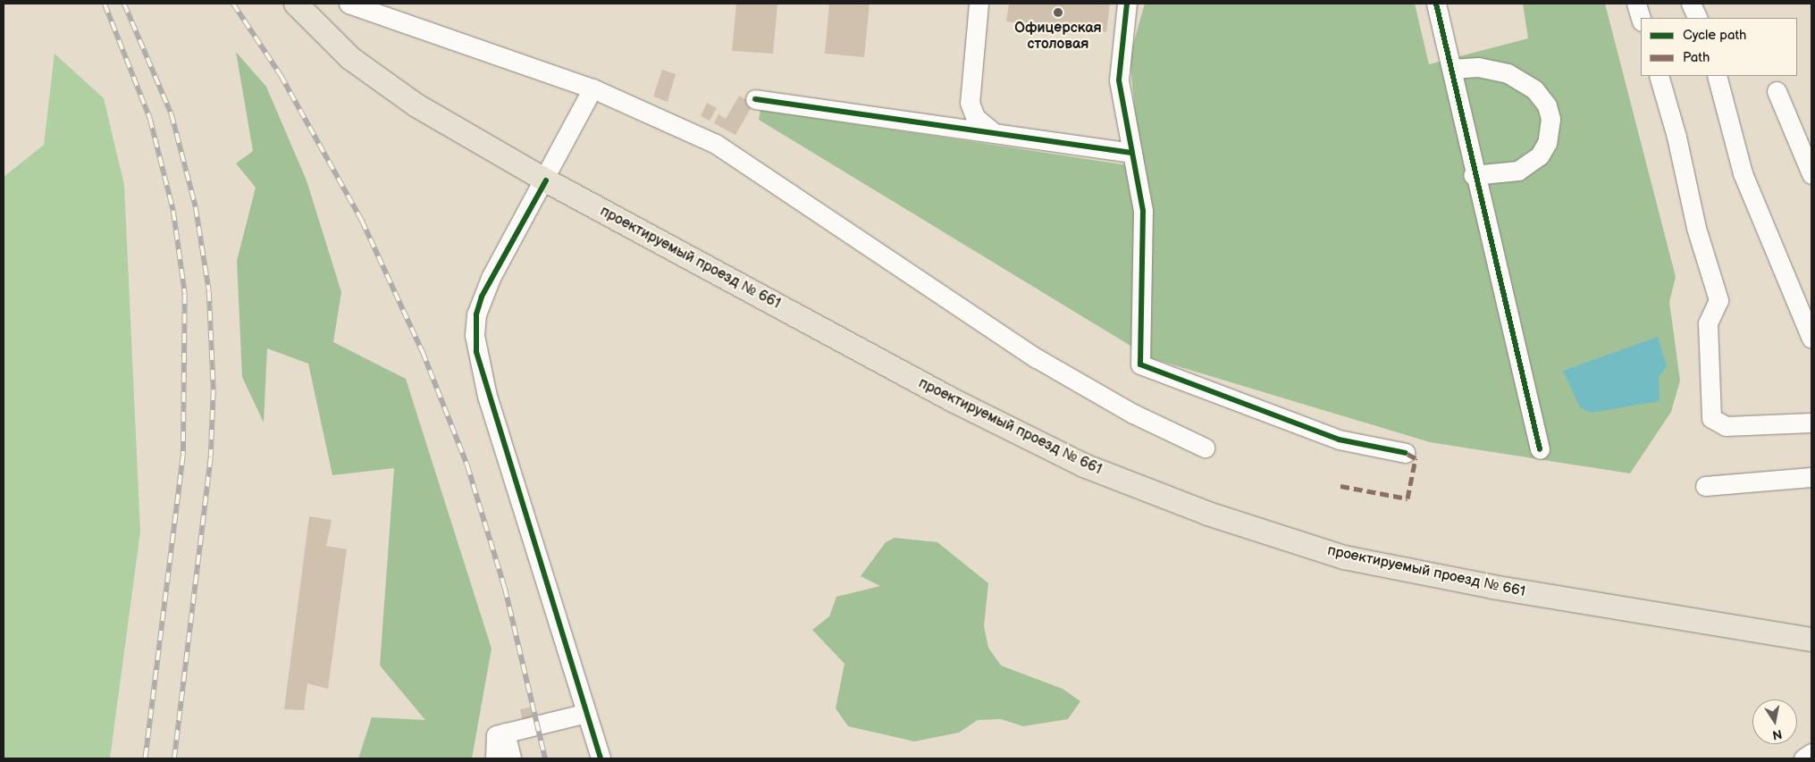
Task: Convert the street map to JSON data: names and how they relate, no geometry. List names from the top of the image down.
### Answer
{
  "streets": {
    "main road": ["проектируемый проезд № 661"]
  },
  "places": ["Офицерская столовая"],
  "legend": ["Cycle path", "Path"],
  "north": "bottom"
}
